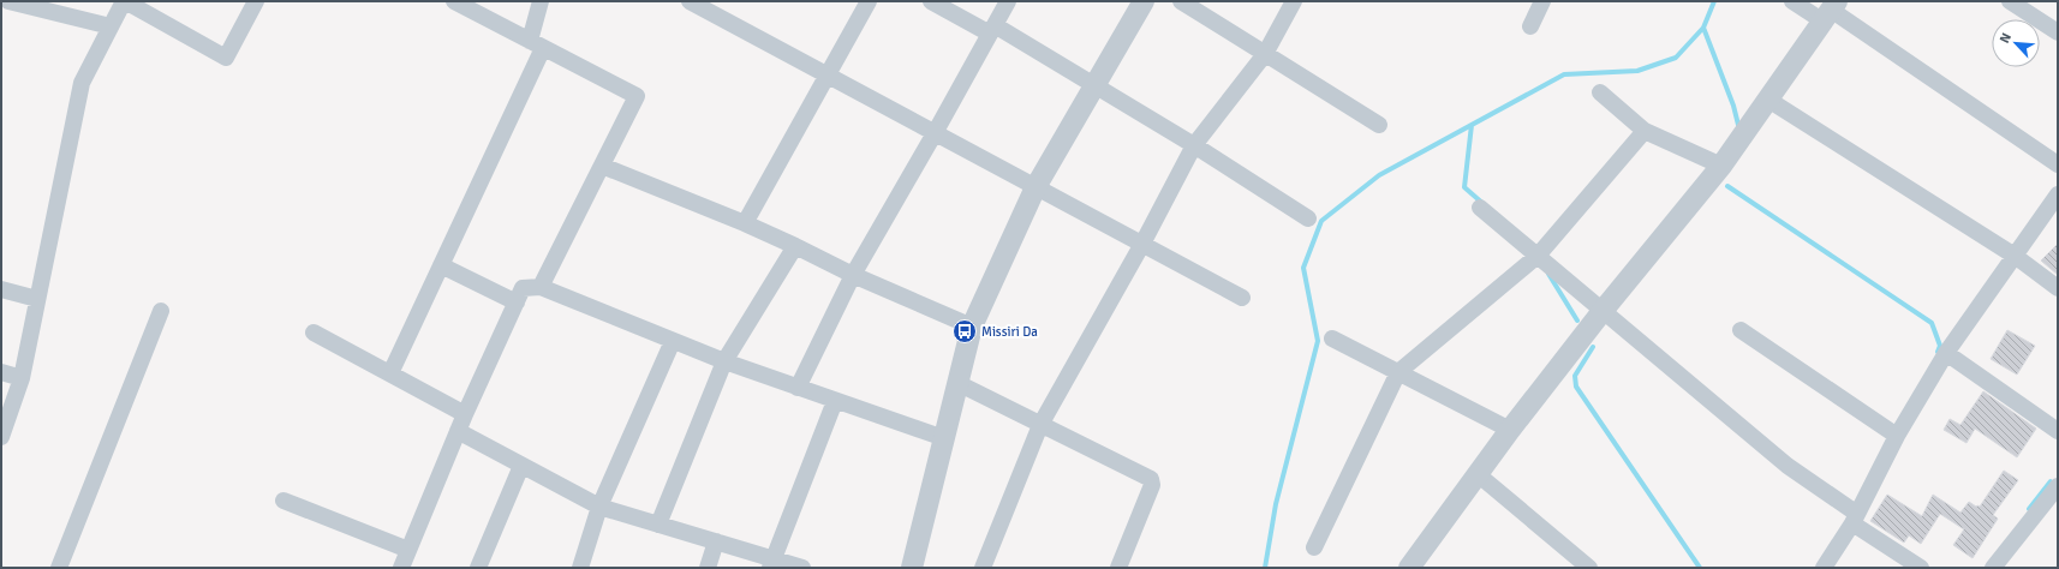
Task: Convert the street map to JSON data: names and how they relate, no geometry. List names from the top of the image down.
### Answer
{
  "places": {
    "bus stop": ["Missiri Da"]
  },
  "north": "top left"
}
